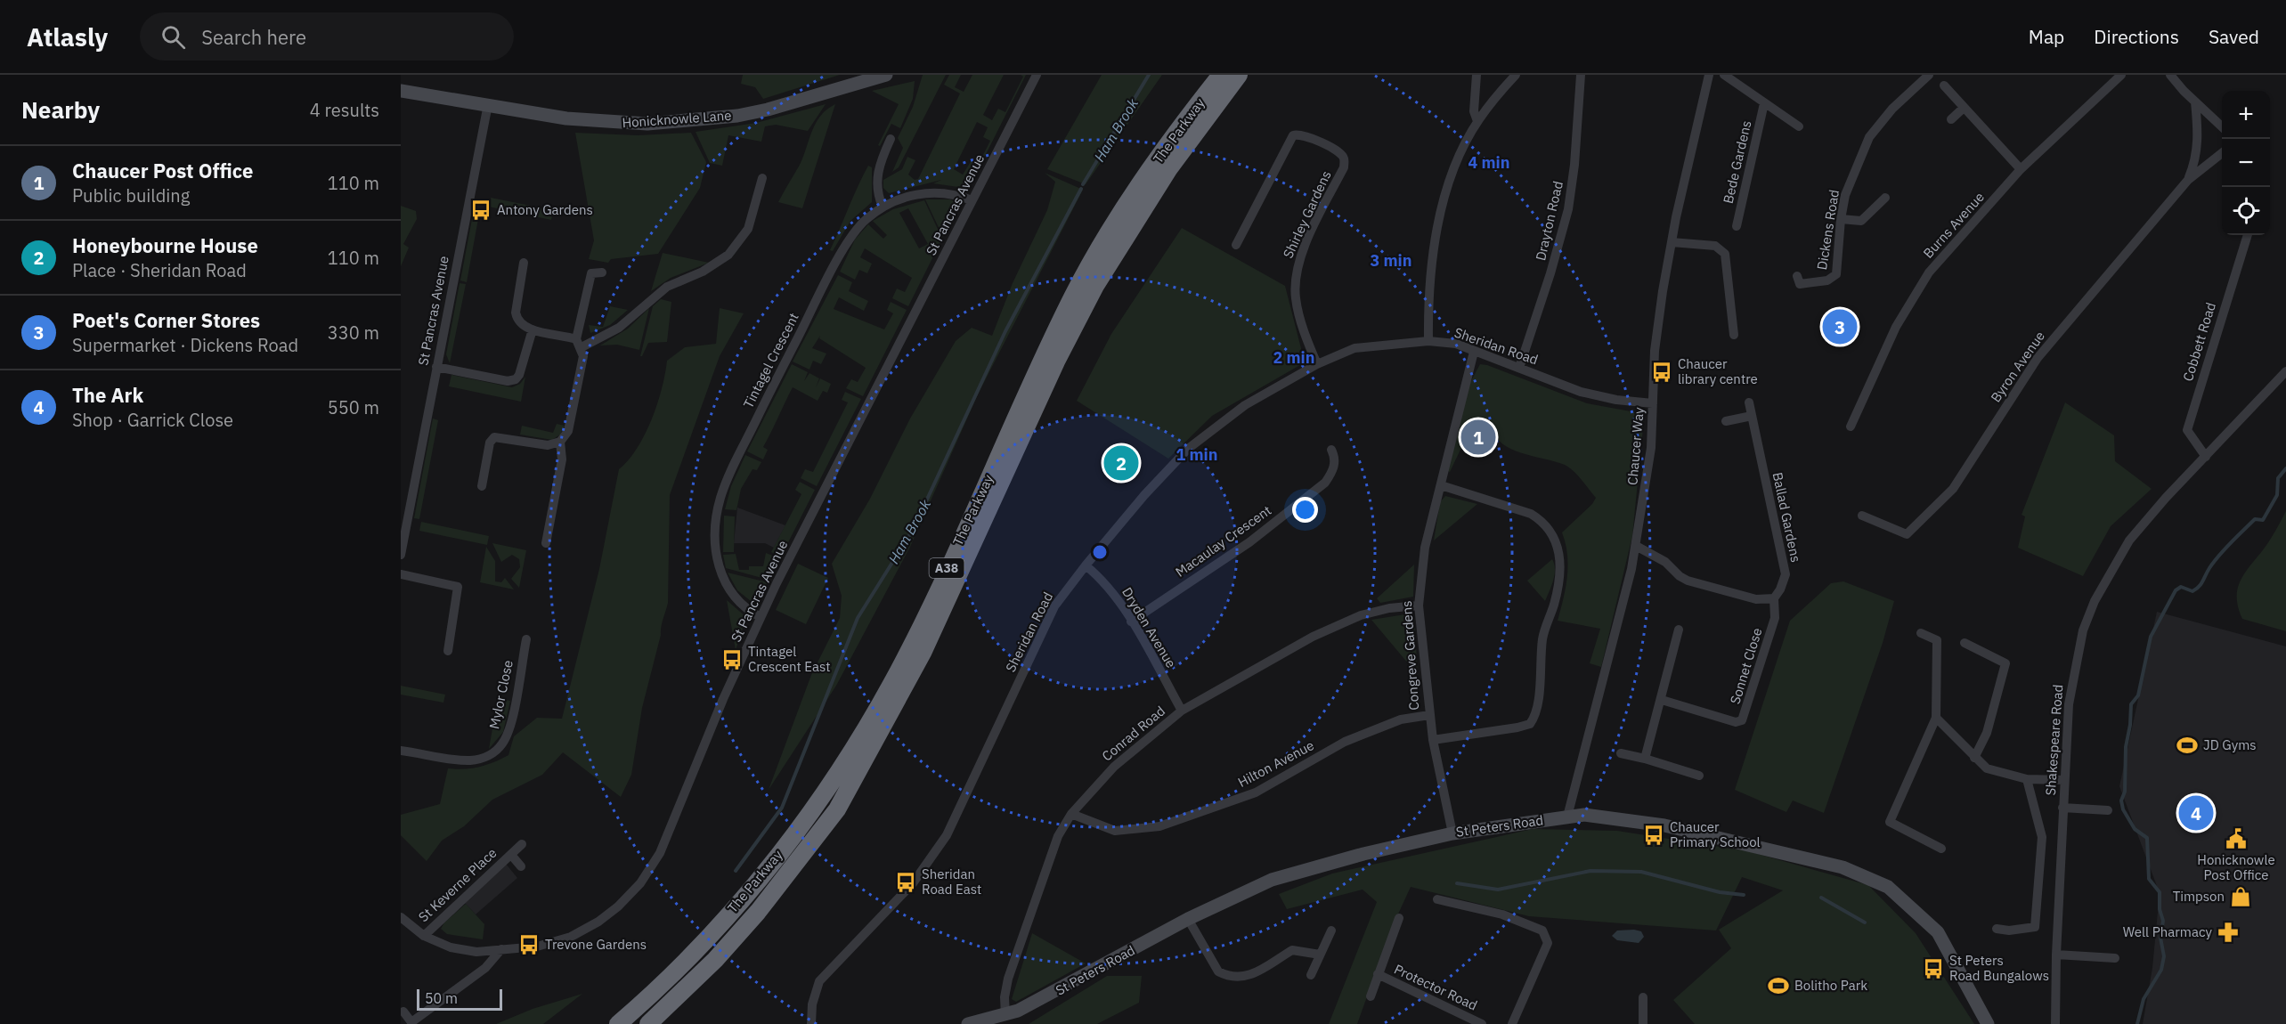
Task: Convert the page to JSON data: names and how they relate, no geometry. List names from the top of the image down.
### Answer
{
  "streets": {
    "highway": ["The Parkway", "A38"],
    "street": [
      "Honicknowle Lane",
      "Bede Gardens",
      "St Pancras Avenue",
      "Shirley Gardens",
      "Drayton Road",
      "Burns Avenue",
      "Dickens Road",
      "Cobbett Road",
      "Sheridan Road",
      "Tintagel Crescent",
      "Byron Avenue",
      "Chaucer Way",
      "Ballad Gardens",
      "Macaulay Crescent",
      "Dryden Avenue",
      "Congreve Gardens",
      "Sonnet Close",
      "Mylor Close",
      "Conrad Road",
      "Shakespeare Road",
      "Hilton Avenue",
      "St Peters Road",
      "St Keverne Place",
      "Protector Road"
    ]
  },
  "crossings": [
    ["Honicknowle Lane", "St Pancras Avenue"],
    ["St Pancras Avenue", "Tintagel Crescent"],
    ["St Pancras Avenue", "St Keverne Place"],
    ["Shirley Gardens", "Sheridan Road"],
    ["Drayton Road", "Sheridan Road"],
    ["Cobbett Road", "Shakespeare Road"],
    ["Sheridan Road", "Chaucer Way"],
    ["Sheridan Road", "Dryden Avenue"],
    ["Sheridan Road", "Congreve Gardens"],
    ["Chaucer Way", "St Peters Road"],
    ["Ballad Gardens", "Sonnet Close"],
    ["Macaulay Crescent", "Dryden Avenue"],
    ["Dryden Avenue", "Conrad Road"],
    ["Congreve Gardens", "Conrad Road"],
    ["Congreve Gardens", "Hilton Avenue"],
    ["Congreve Gardens", "St Peters Road"],
    ["Conrad Road", "Hilton Avenue"],
    ["Conrad Road", "St Peters Road"]
  ],
  "water": ["Ham Brook"],
  "places": {
    "bus stop": [
      "Antony Gardens",
      "Chaucer library centre",
      "Tintagel Crescent East",
      "Chaucer Primary School",
      "Sheridan Road East",
      "Trevone Gardens",
      "St Peters Road Bungalows"
    ],
    "sports": ["JD Gyms", "Bolitho Park"],
    "public building": ["Honicknowle Post Office"],
    "shop": ["Timpson"],
    "pharmacy": ["Well Pharmacy"]
  },
  "scale_bar": "50 m",
  "page": {
    "header": "Atlasly",
    "search": "Search here",
    "nav": ["Map", "Directions", "Saved"],
    "heading": ["Nearby", "4 results"],
    "map_buttons": ["+", "−"],
    "list": [
      {
        "mark": "1",
        "name": "Chaucer Post Office",
        "note": "Public building",
        "value": "110 m"
      },
      {
        "mark": "2",
        "name": "Honeybourne House",
        "note": "Place · Sheridan Road",
        "value": "110 m"
      },
      {
        "mark": "3",
        "name": "Poet's Corner Stores",
        "note": "Supermarket · Dickens Road",
        "value": "330 m"
      },
      {
        "mark": "4",
        "name": "The Ark",
        "note": "Shop · Garrick Close",
        "value": "550 m"
      }
    ],
    "pins": [
      "3",
      "1",
      "2",
      "4"
    ],
    "scale": "50 m"
  },
  "rings": [
    "4 min",
    "3 min",
    "2 min",
    "1 min"
  ]
}
